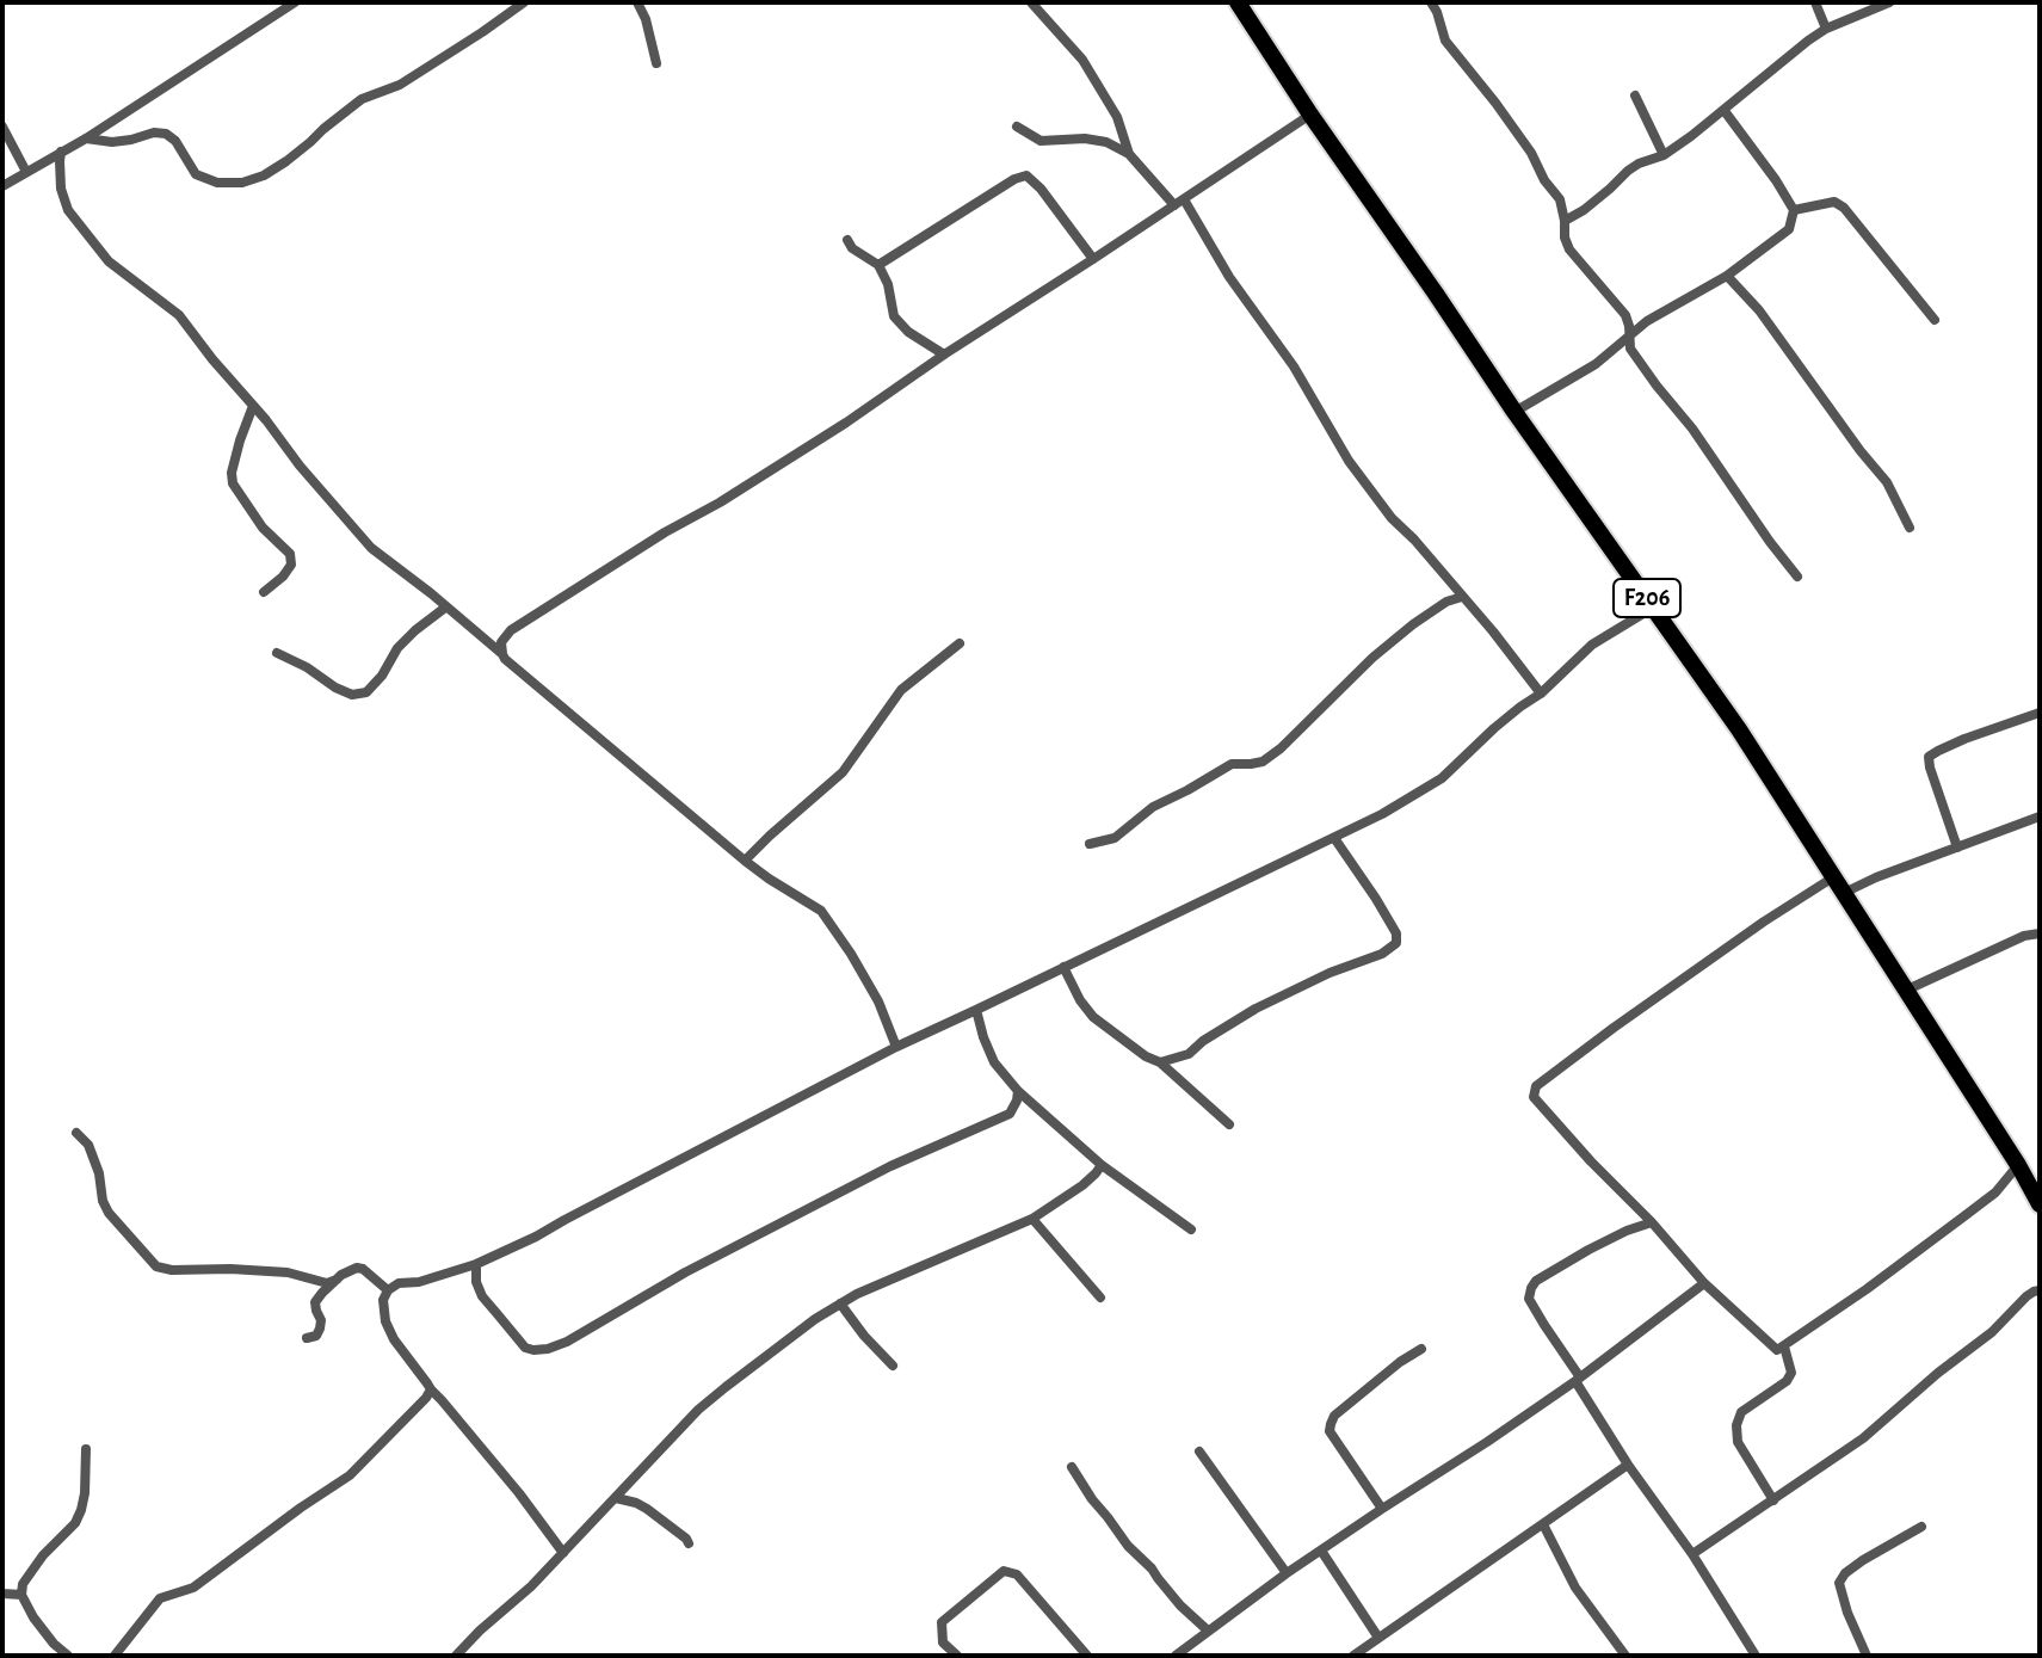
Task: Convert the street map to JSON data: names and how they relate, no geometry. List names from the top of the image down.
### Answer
{
  "streets": {
    "main road": ["F206"]
  }
}
